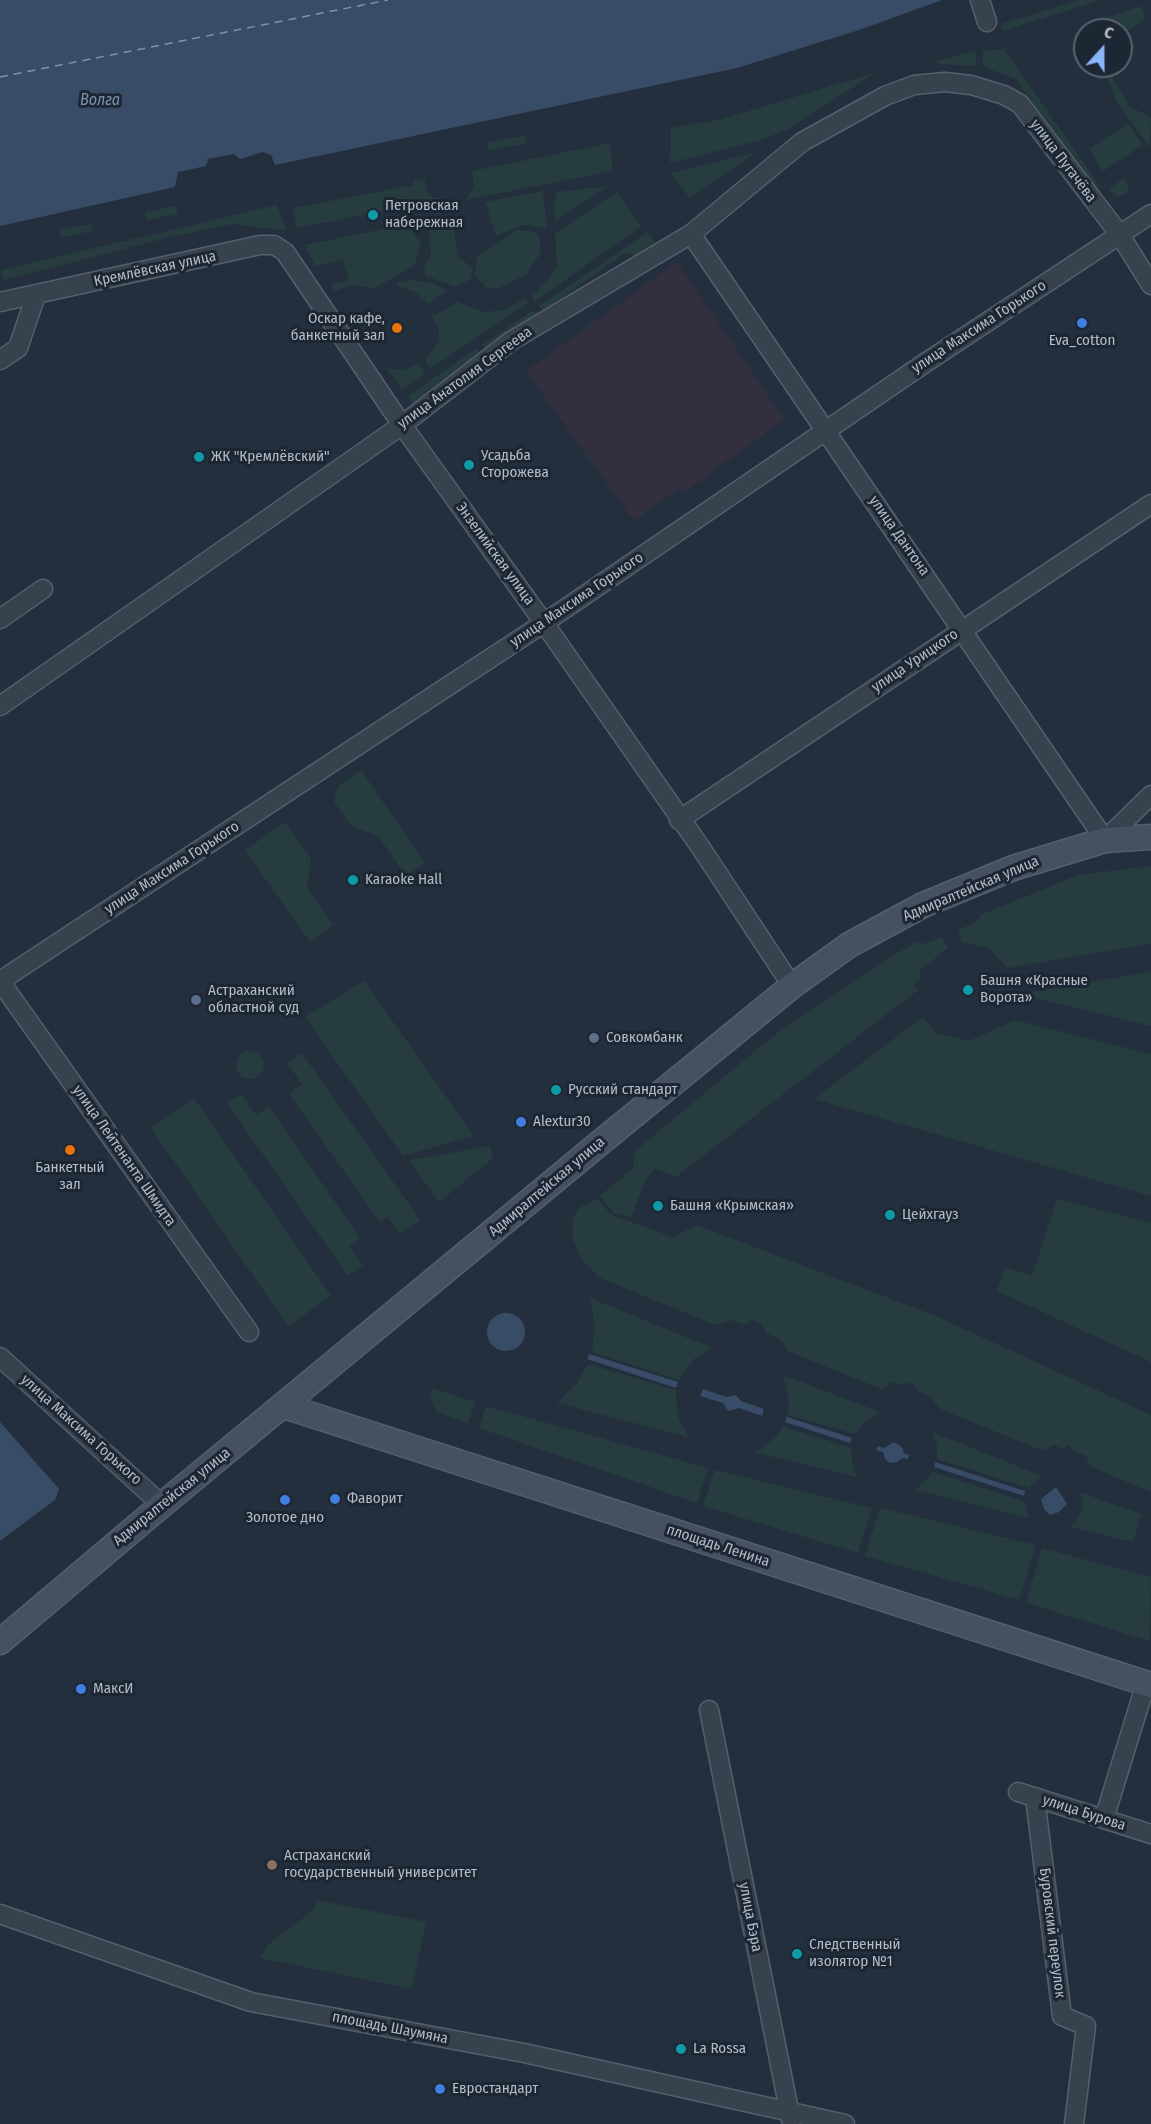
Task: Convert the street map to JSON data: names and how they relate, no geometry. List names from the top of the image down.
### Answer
{
  "streets": {
    "main road": ["Адмиралтейская улица", "площадь Ленина"],
    "street": [
      "улица Пугачёва",
      "Кремлёвская улица",
      "улица Максима Горького",
      "улица Анатолия Сергеева",
      "улица Дантона",
      "Энзелийская улица",
      "улица Урицкого",
      "улица Лейтенанта Шмидта",
      "улица Бурова",
      "улица Бэра",
      "Буровский переулок",
      "площадь Шаумяна"
    ]
  },
  "crossings": [
    ["улица Пугачёва", "улица Максима Горького"],
    ["улица Пугачёва", "улица Анатолия Сергеева"],
    ["Кремлёвская улица", "Энзелийская улица"],
    ["улица Максима Горького", "улица Дантона"],
    ["улица Максима Горького", "Энзелийская улица"],
    ["улица Максима Горького", "Адмиралтейская улица"],
    ["улица Максима Горького", "улица Лейтенанта Шмидта"],
    ["улица Анатолия Сергеева", "улица Дантона"],
    ["улица Анатолия Сергеева", "Энзелийская улица"],
    ["улица Дантона", "улица Урицкого"],
    ["улица Дантона", "Адмиралтейская улица"],
    ["Энзелийская улица", "улица Урицкого"],
    ["Энзелийская улица", "Адмиралтейская улица"],
    ["Адмиралтейская улица", "площадь Ленина"],
    ["улица Бурова", "Буровский переулок"],
    ["улица Бэра", "площадь Шаумяна"]
  ],
  "water": ["Волга"],
  "places": [
    "Петровская набережная",
    "Eva_cotton",
    "Оскар кафе, банкетный зал",
    "ЖК \"Кремлёвский\"",
    "Усадьба Сторожева",
    "Karaoke Hall",
    "Башня «Красные Ворота»",
    "Астраханский областной суд",
    "Совкомбанк",
    "Русский стандарт",
    "Alextur30",
    "Банкетный зал",
    "Башня «Крымская»",
    "Цейхгауз",
    "Фаворит",
    "Золотое дно",
    "МаксИ",
    "Астраханский государственный университет",
    "Следственный изолятор №1",
    "La Rossa",
    "Евроcтандарт"
  ],
  "north": "top"
}
